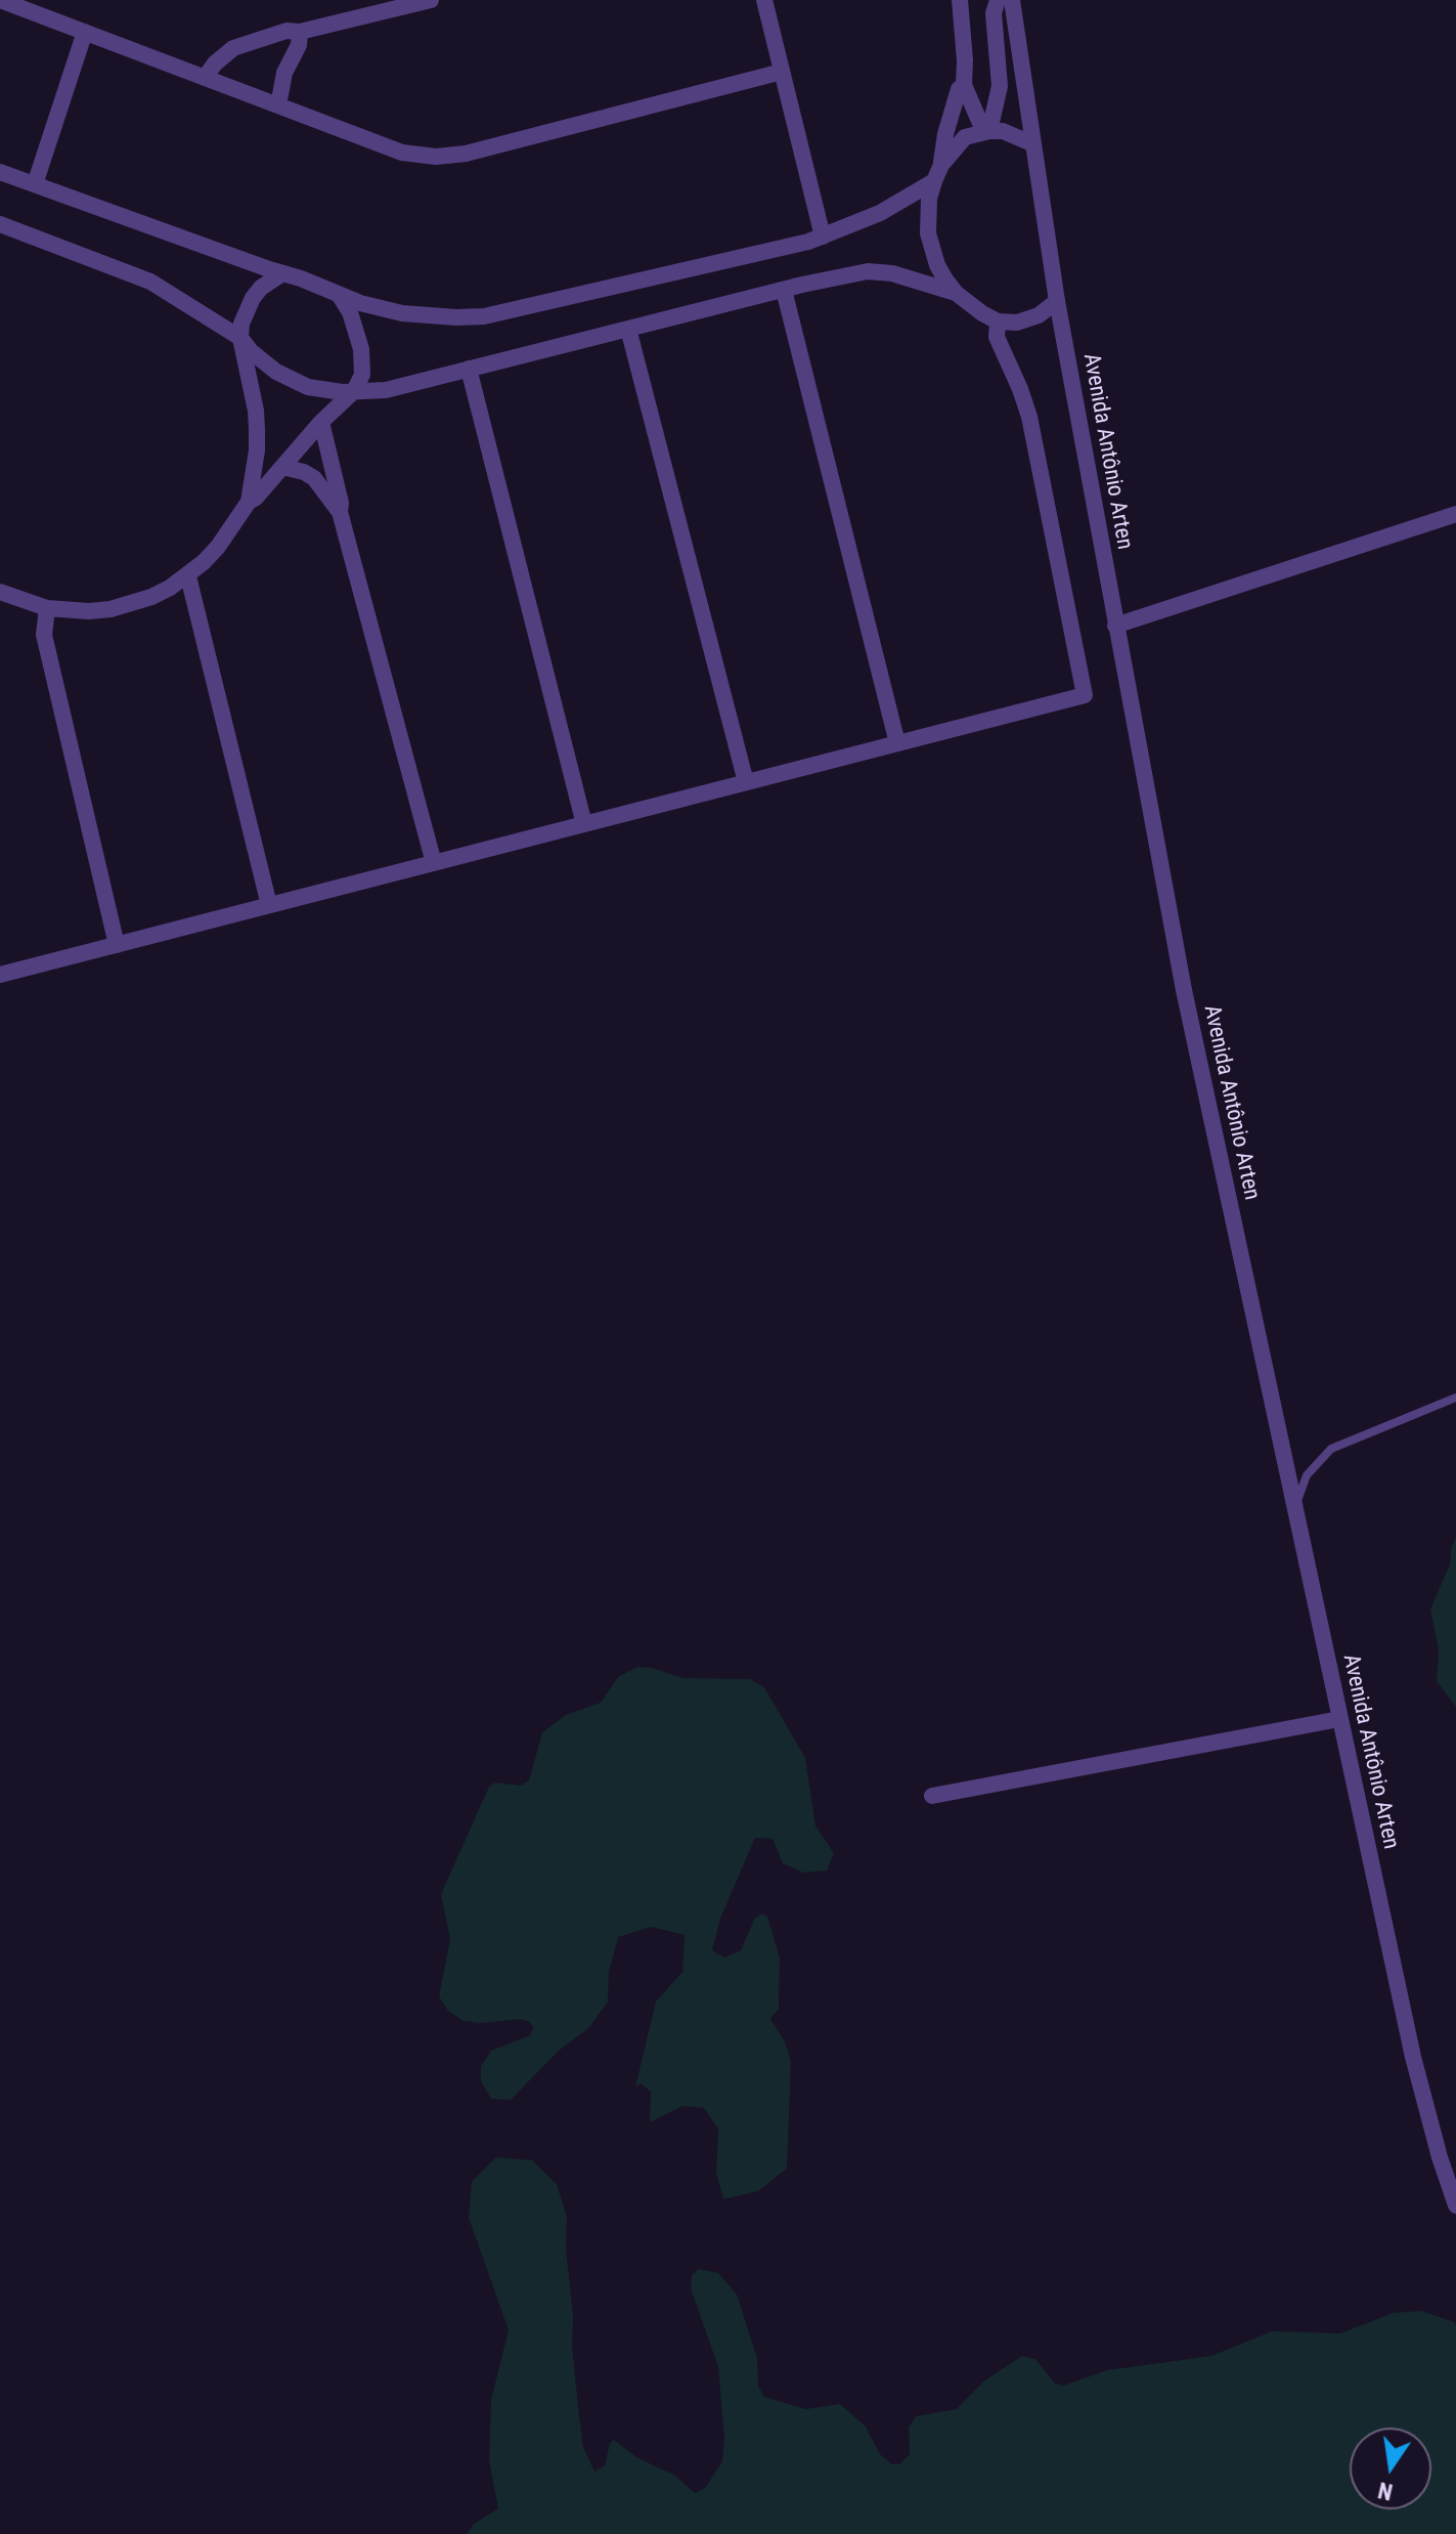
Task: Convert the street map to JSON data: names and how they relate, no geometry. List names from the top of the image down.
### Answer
{
  "streets": {
    "street": ["Avenida Antônio Arten"]
  },
  "north": "bottom"
}
